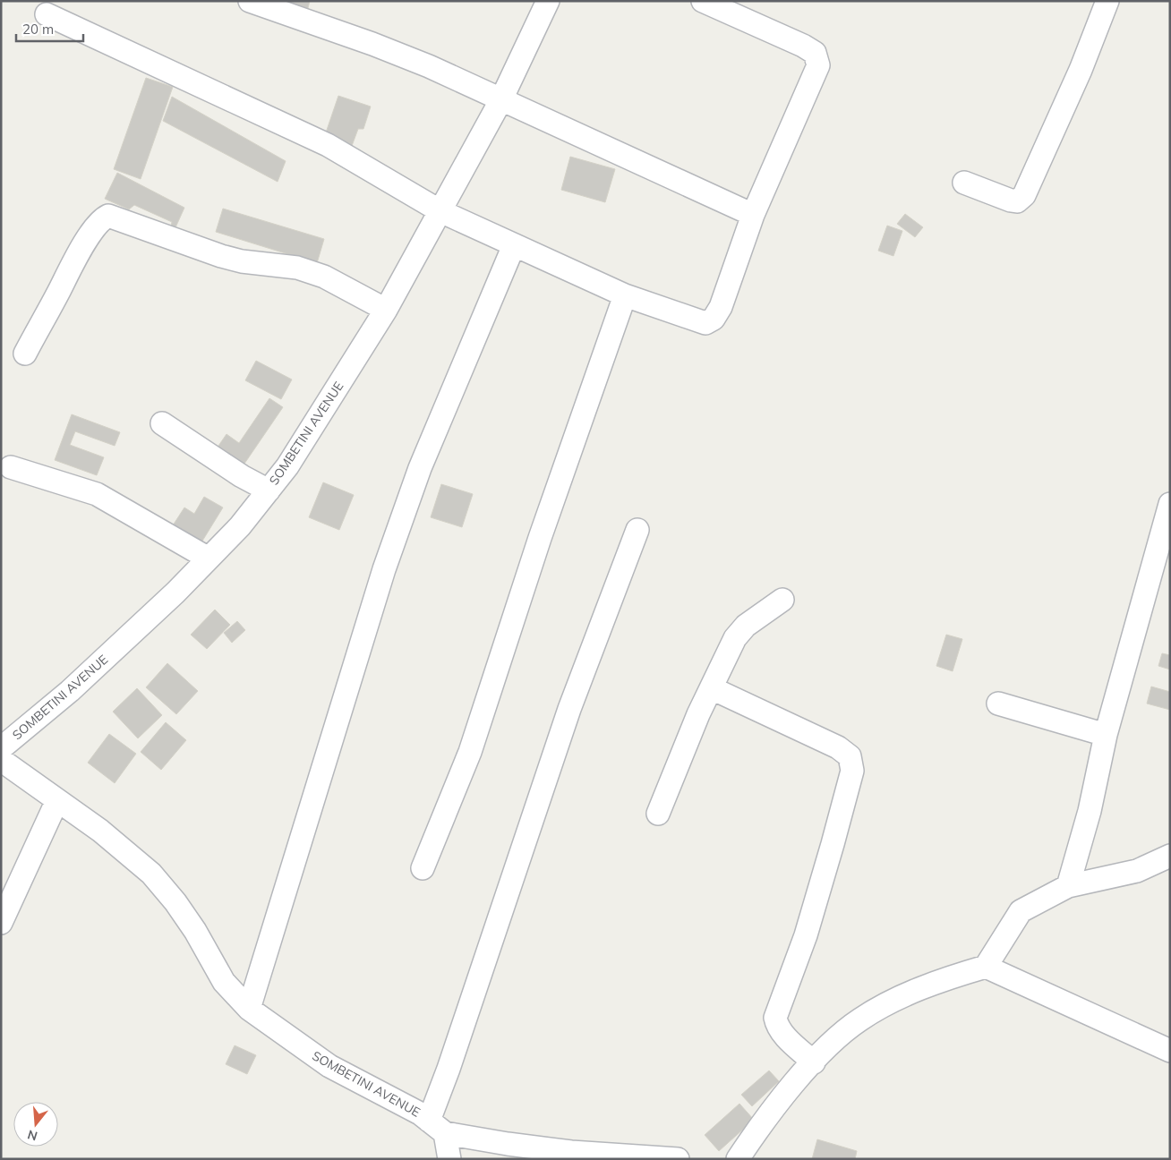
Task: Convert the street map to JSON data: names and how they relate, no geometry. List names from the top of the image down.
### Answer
{
  "streets": {
    "street": ["SOMBETINI AVENUE"]
  },
  "scale_bar": "20 m",
  "north": "bottom"
}
